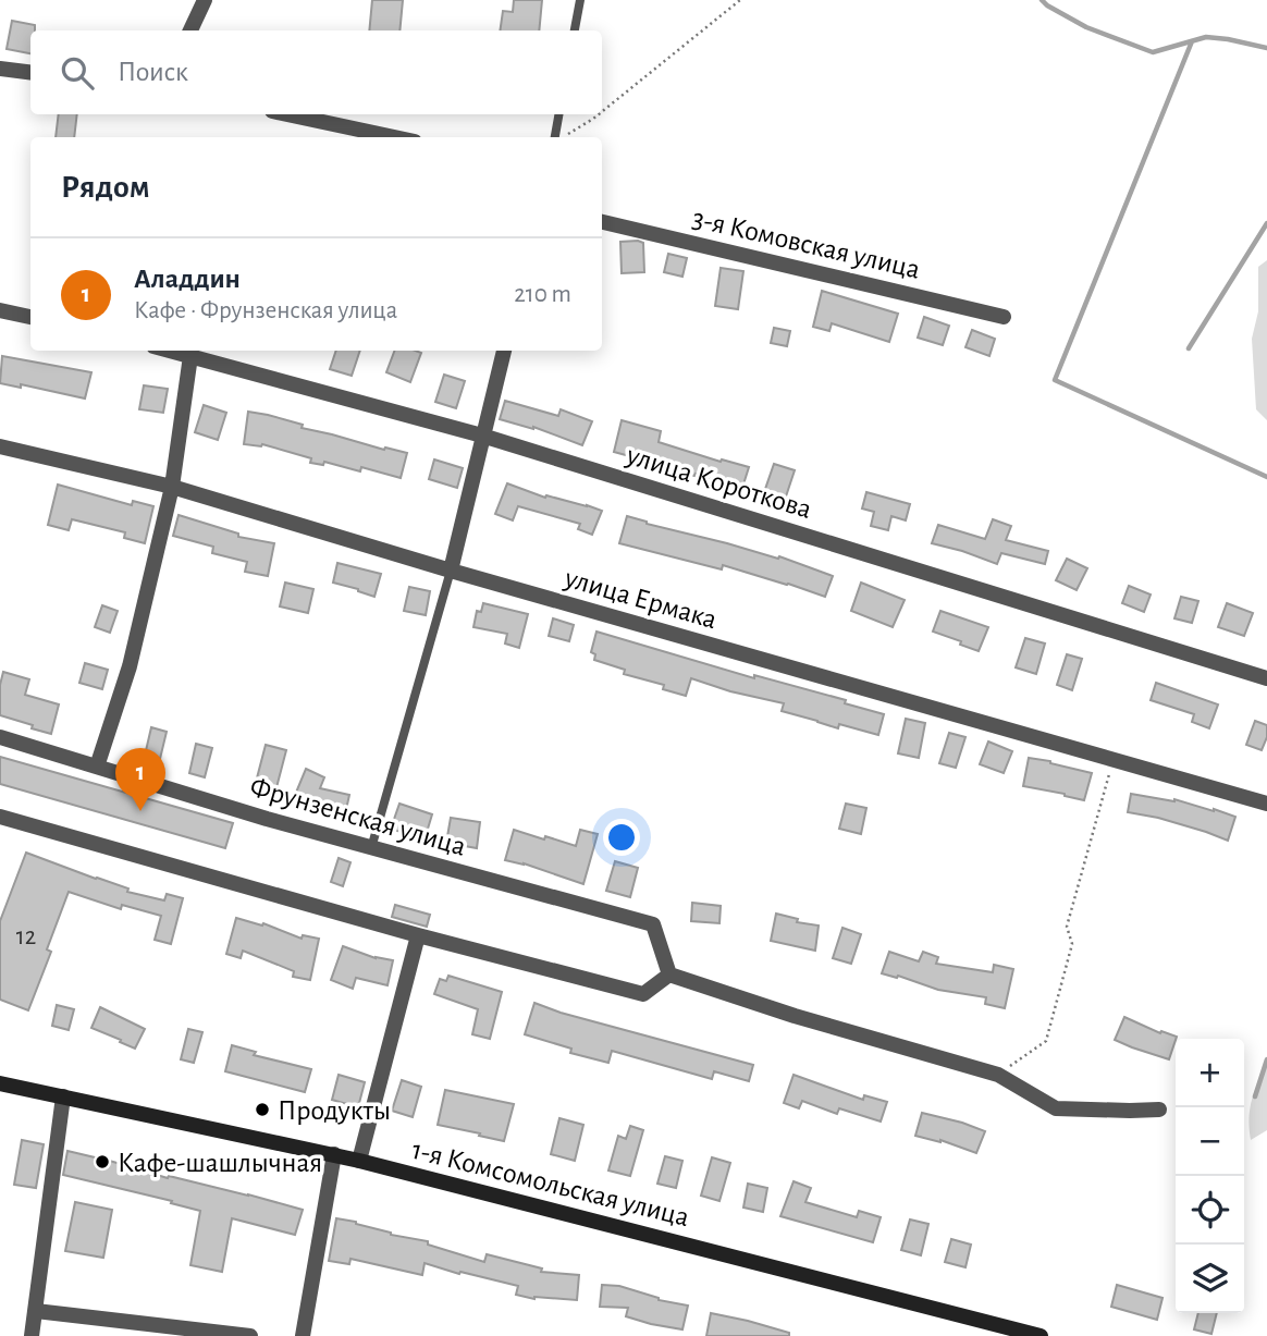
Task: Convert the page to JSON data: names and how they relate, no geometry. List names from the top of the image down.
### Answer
{
  "streets": {
    "main road": ["1-я Комсомольская улица"],
    "street": [
      "3-я Комовская улица",
      "улица Короткова",
      "улица Ермака",
      "Фрунзенская улица"
    ]
  },
  "places": ["Продукты", "Кафе-шашлычная"],
  "house_numbers": ["12"],
  "page": {
    "search": "Поиск",
    "heading": "Рядом",
    "list": [
      {
        "mark": "1",
        "name": "Аладдин",
        "note": "Кафе · Фрунзенская улица",
        "value": "210 m"
      }
    ],
    "pins": "1",
    "map_buttons": ["+", "−"]
  }
}
